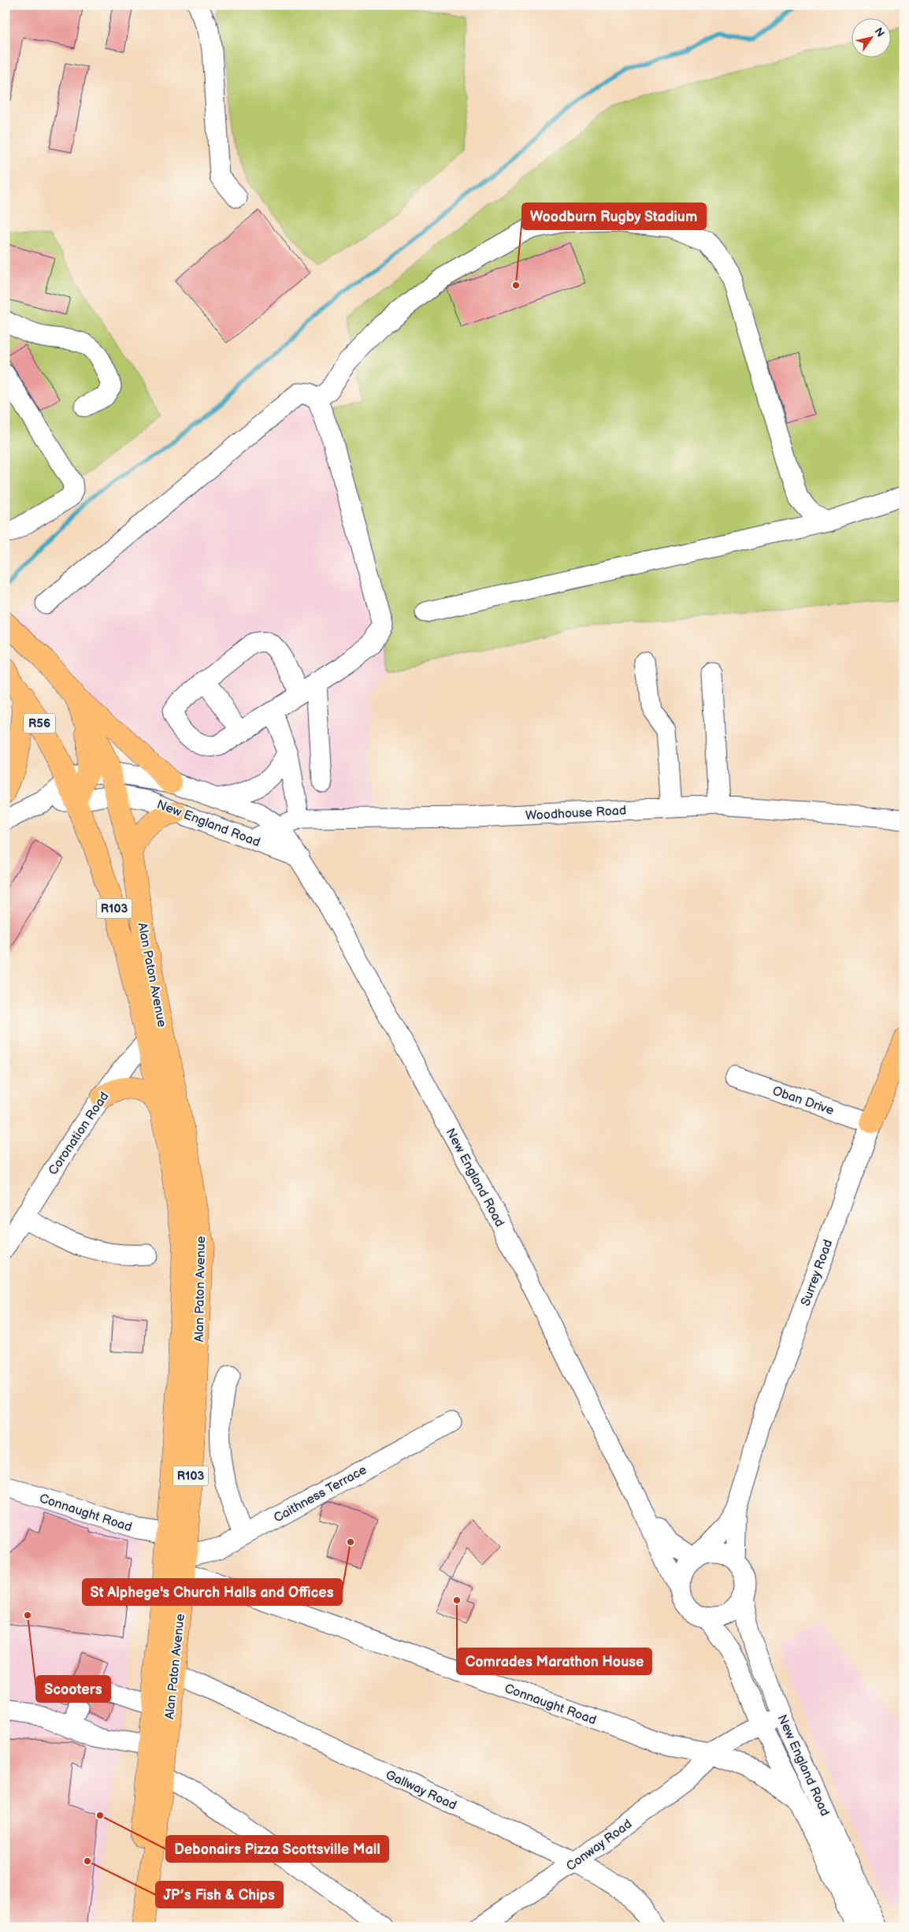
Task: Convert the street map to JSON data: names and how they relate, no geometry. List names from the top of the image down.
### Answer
{
  "streets": {
    "main road": [
      "R56",
      "R103",
      "Alan Paton Avenue",
      "Surrey Road"
    ],
    "street": [
      "Woodhouse Road",
      "New England Road",
      "Oban Drive",
      "Coronation Road",
      "Caithness Terrace",
      "Connaught Road",
      "Gallway Road",
      "Conway Road"
    ]
  },
  "crossings": [
    ["Woodhouse Road", "New England Road"],
    ["New England Road", "Alan Paton Avenue"],
    ["New England Road", "Surrey Road"],
    ["New England Road", "Connaught Road"],
    ["Alan Paton Avenue", "Coronation Road"],
    ["Alan Paton Avenue", "Caithness Terrace"],
    ["Alan Paton Avenue", "Connaught Road"],
    ["Alan Paton Avenue", "Gallway Road"],
    ["Oban Drive", "Surrey Road"],
    ["Caithness Terrace", "Connaught Road"],
    ["Connaught Road", "Conway Road"],
    ["Gallway Road", "Conway Road"]
  ],
  "places": [
    "Woodburn Rugby Stadium",
    "St Alphege's Church Halls and Offices",
    "Comrades Marathon House",
    "Scooters",
    "Debonairs Pizza Scottsville Mall",
    "JP’s Fish & Chips"
  ],
  "north": "top right"
}
